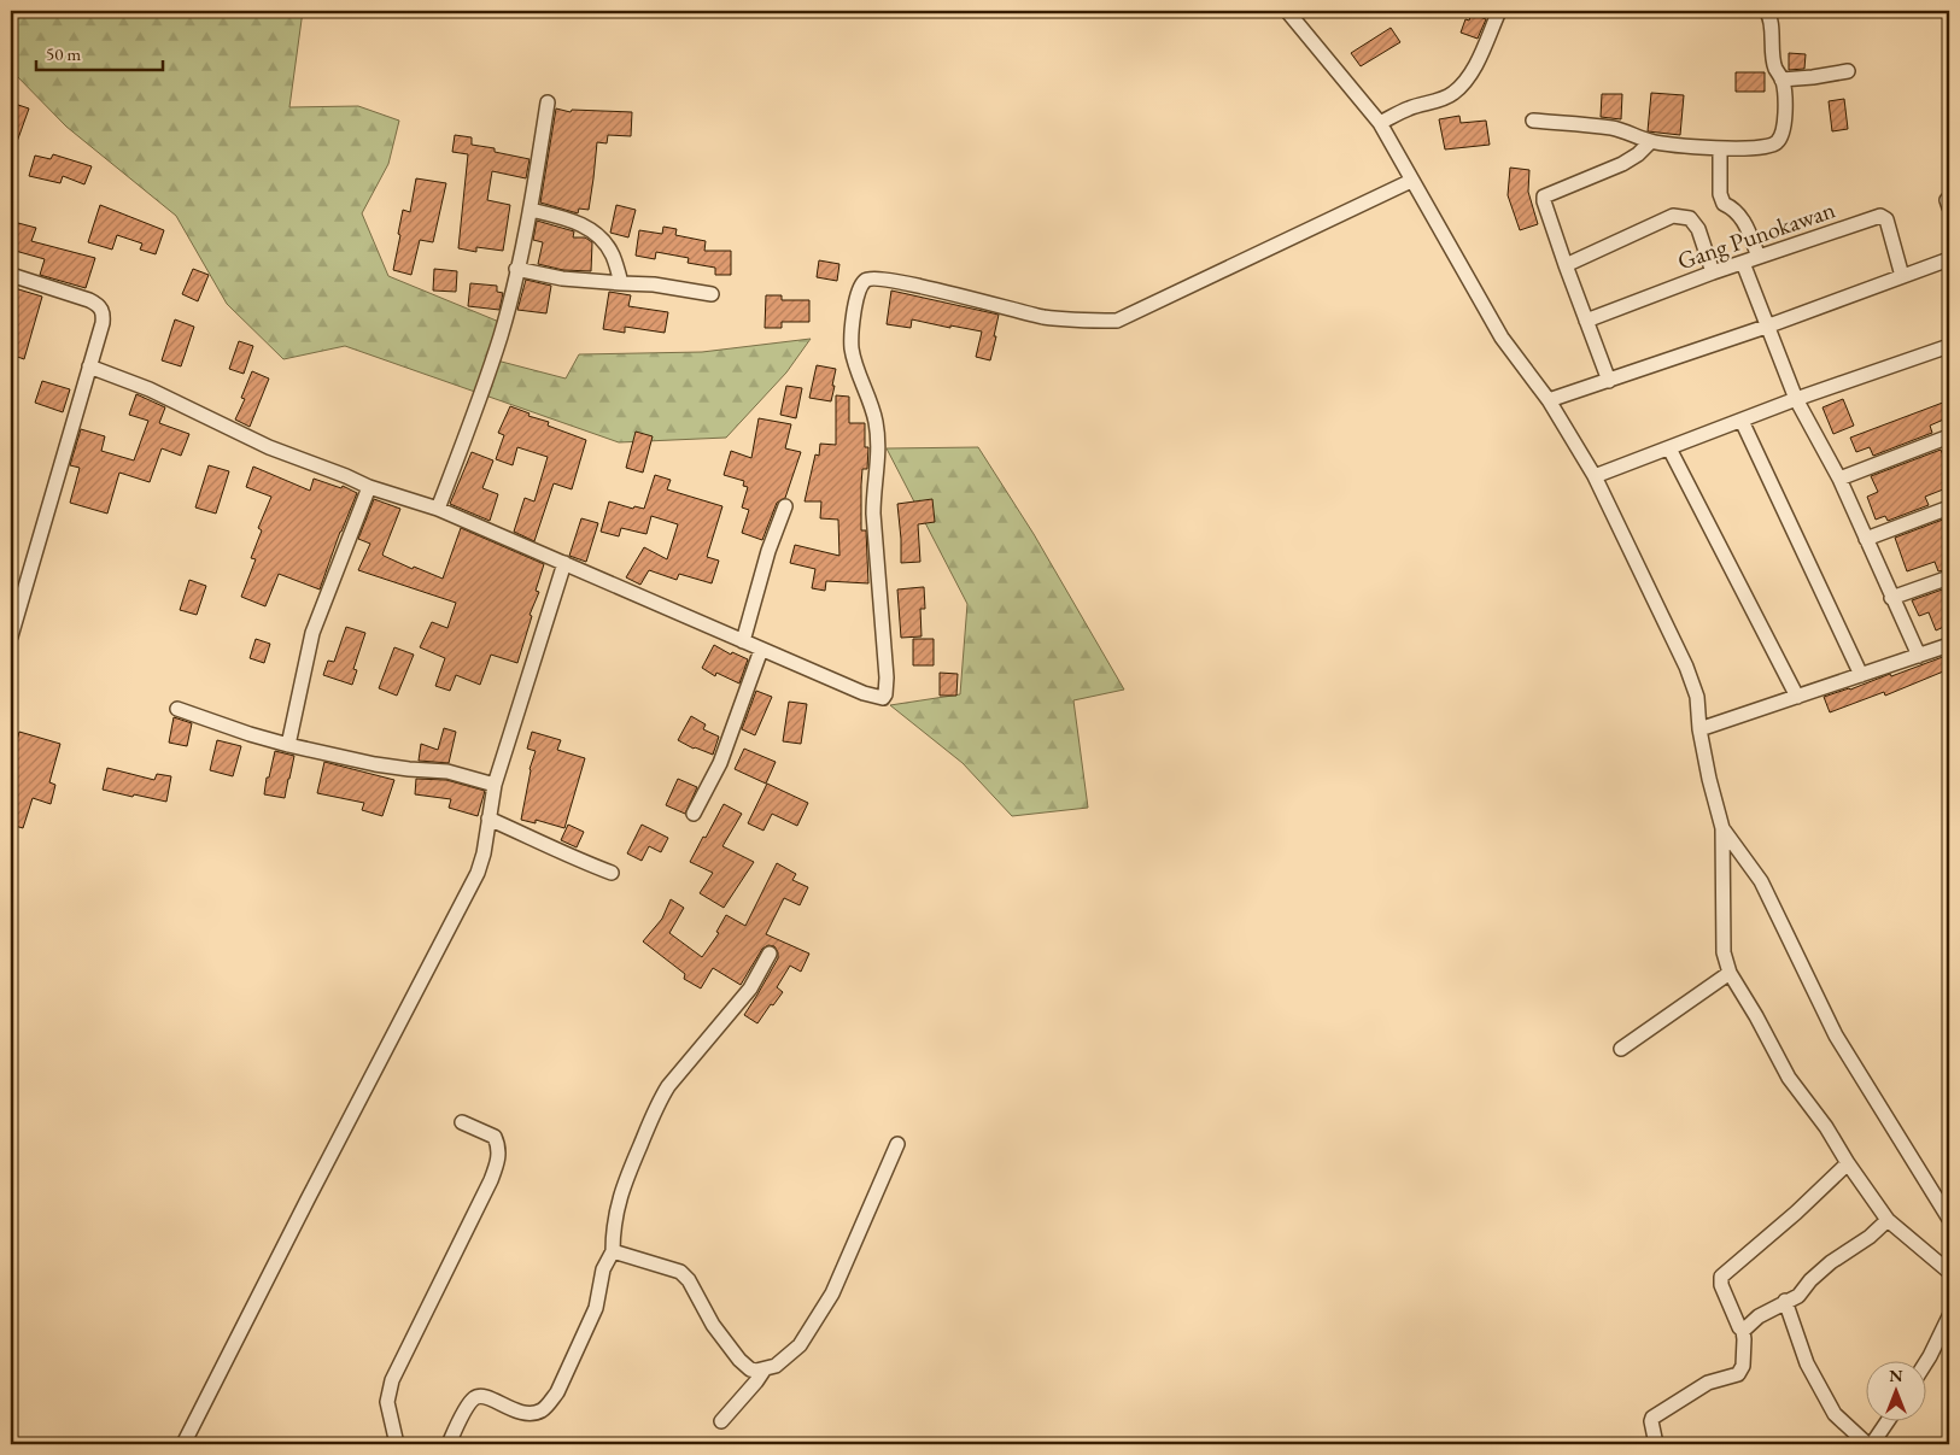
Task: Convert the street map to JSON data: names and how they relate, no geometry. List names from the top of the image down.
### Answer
{
  "streets": {
    "street": ["Gang Punokawan"]
  },
  "scale_bar": "50 m",
  "north": "top"
}
